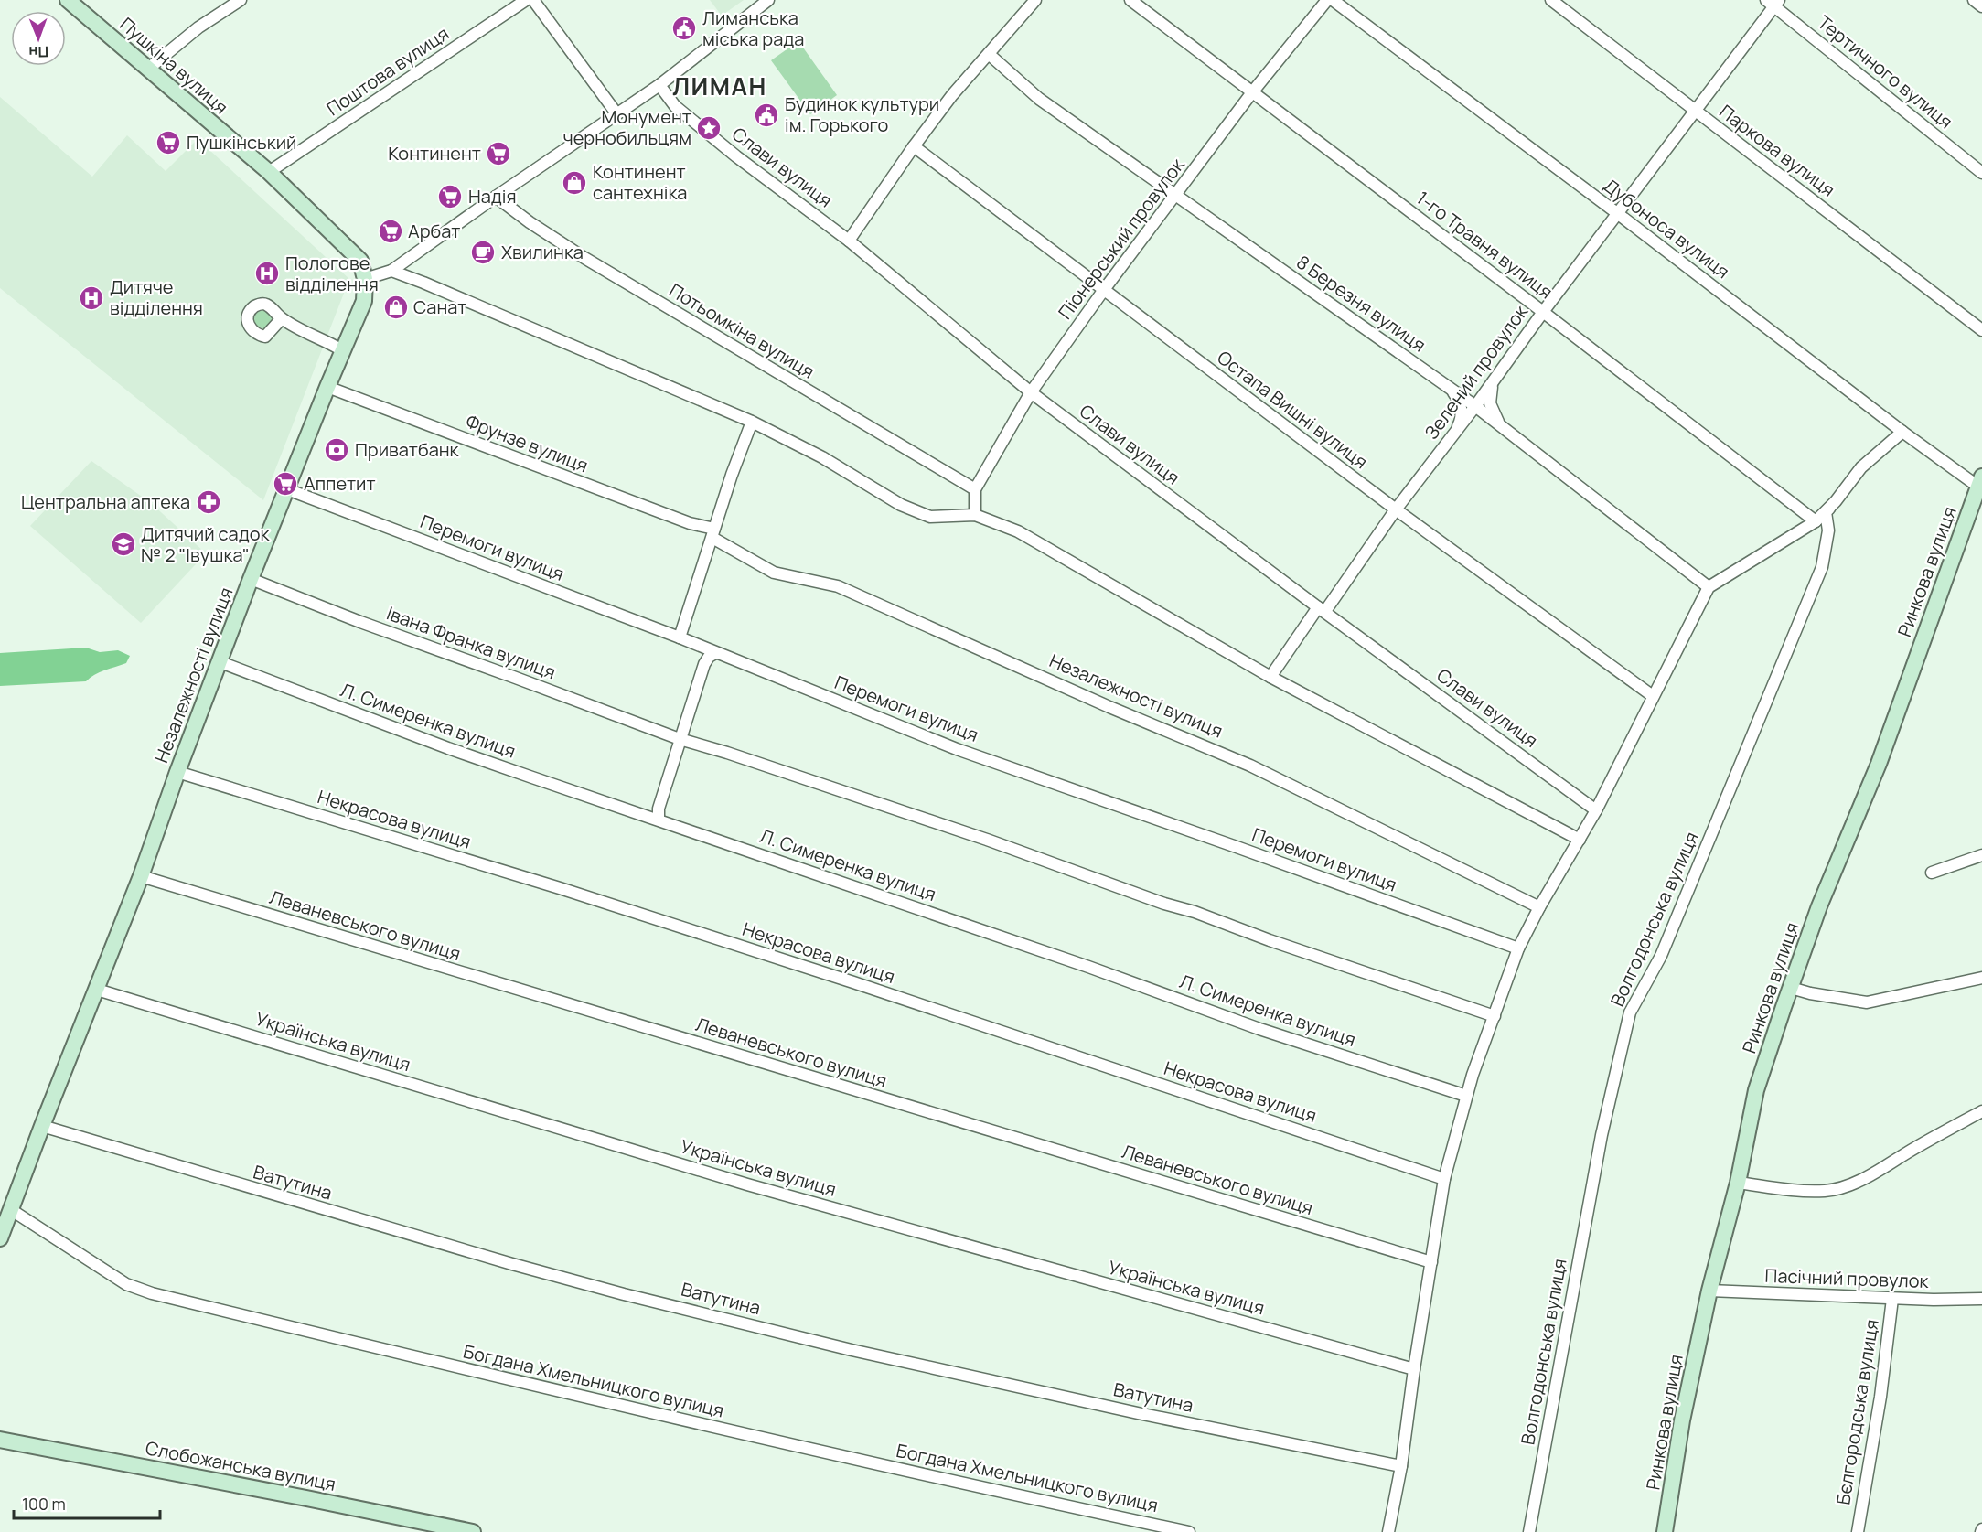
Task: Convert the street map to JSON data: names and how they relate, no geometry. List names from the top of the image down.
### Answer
{
  "streets": {
    "main road": [
      "Пушкіна вулиця",
      "Ринкова вулиця",
      "Незалежності вулиця",
      "Слобожанська вулиця"
    ],
    "street": [
      "Поштова вулиця",
      "Тертичного вулиця",
      "Паркова вулиця",
      "Слави вулиця",
      "Дубоноса вулиця",
      "Піонерський провулок",
      "1-го Травня вулиця",
      "8 Березня вулиця",
      "Потьомкіна вулиця",
      "Зелений провулок",
      "Остапа Вишні вулиця",
      "Фрунзе вулиця",
      "Перемоги вулиця",
      "Івана Франка вулиця",
      "Л. Симеренка вулиця",
      "Некрасова вулиця",
      "Волгодонська вулиця",
      "Леваневського вулиця",
      "Українська вулиця",
      "Ватутина",
      "Пасічний провулок",
      "Богдана Хмельницкого вулиця",
      "Бєлгородська вулиця"
    ]
  },
  "crossings": [
    ["Пушкіна вулиця", "Поштова вулиця"],
    ["Пушкіна вулиця", "Незалежності вулиця"],
    ["Тертичного вулиця", "Зелений провулок"],
    ["Паркова вулиця", "Зелений провулок"],
    ["Слави вулиця", "Піонерський провулок"],
    ["Слави вулиця", "Зелений провулок"],
    ["Дубоноса вулиця", "Зелений провулок"],
    ["Дубоноса вулиця", "Ринкова вулиця"],
    ["Піонерський провулок", "1-го Травня вулиця"],
    ["Піонерський провулок", "8 Березня вулиця"],
    ["Піонерський провулок", "Потьомкіна вулиця"],
    ["Піонерський провулок", "Остапа Вишні вулиця"],
    ["1-го Травня вулиця", "Зелений провулок"],
    ["8 Березня вулиця", "Зелений провулок"],
    ["Зелений провулок", "Остапа Вишні вулиця"],
    ["Фрунзе вулиця", "Незалежності вулиця"],
    ["Перемоги вулиця", "Незалежності вулиця"],
    ["Ринкова вулиця", "Пасічний провулок"],
    ["Івана Франка вулиця", "Незалежності вулиця"],
    ["Незалежності вулиця", "Л. Симеренка вулиця"],
    ["Незалежності вулиця", "Некрасова вулиця"],
    ["Незалежності вулиця", "Леваневського вулиця"],
    ["Незалежності вулиця", "Українська вулиця"],
    ["Незалежності вулиця", "Ватутина"],
    ["Незалежності вулиця", "Богдана Хмельницкого вулиця"],
    ["Пасічний провулок", "Бєлгородська вулиця"]
  ],
  "districts": ["ЛИМАН"],
  "places": {
    "public building": ["Лиманська міська рада", "Будинок культури ім. Горького"],
    "place": ["Монумент чернобильцям"],
    "supermarket": [
      "Пушкінський",
      "Континент",
      "Надiя",
      "Арбат",
      "Аппетит"
    ],
    "shop": ["Континент сантехніка", "Санат"],
    "cafe": ["Хвилинка"],
    "hospital": ["Пологове відділення", "Дитяче відділення"],
    "bank": ["Приватбанк"],
    "pharmacy": ["Центральна аптека"],
    "school or university": ["Дитячий садок № 2 \"Івушка\""]
  },
  "scale_bar": "100 m",
  "north": "bottom"
}
